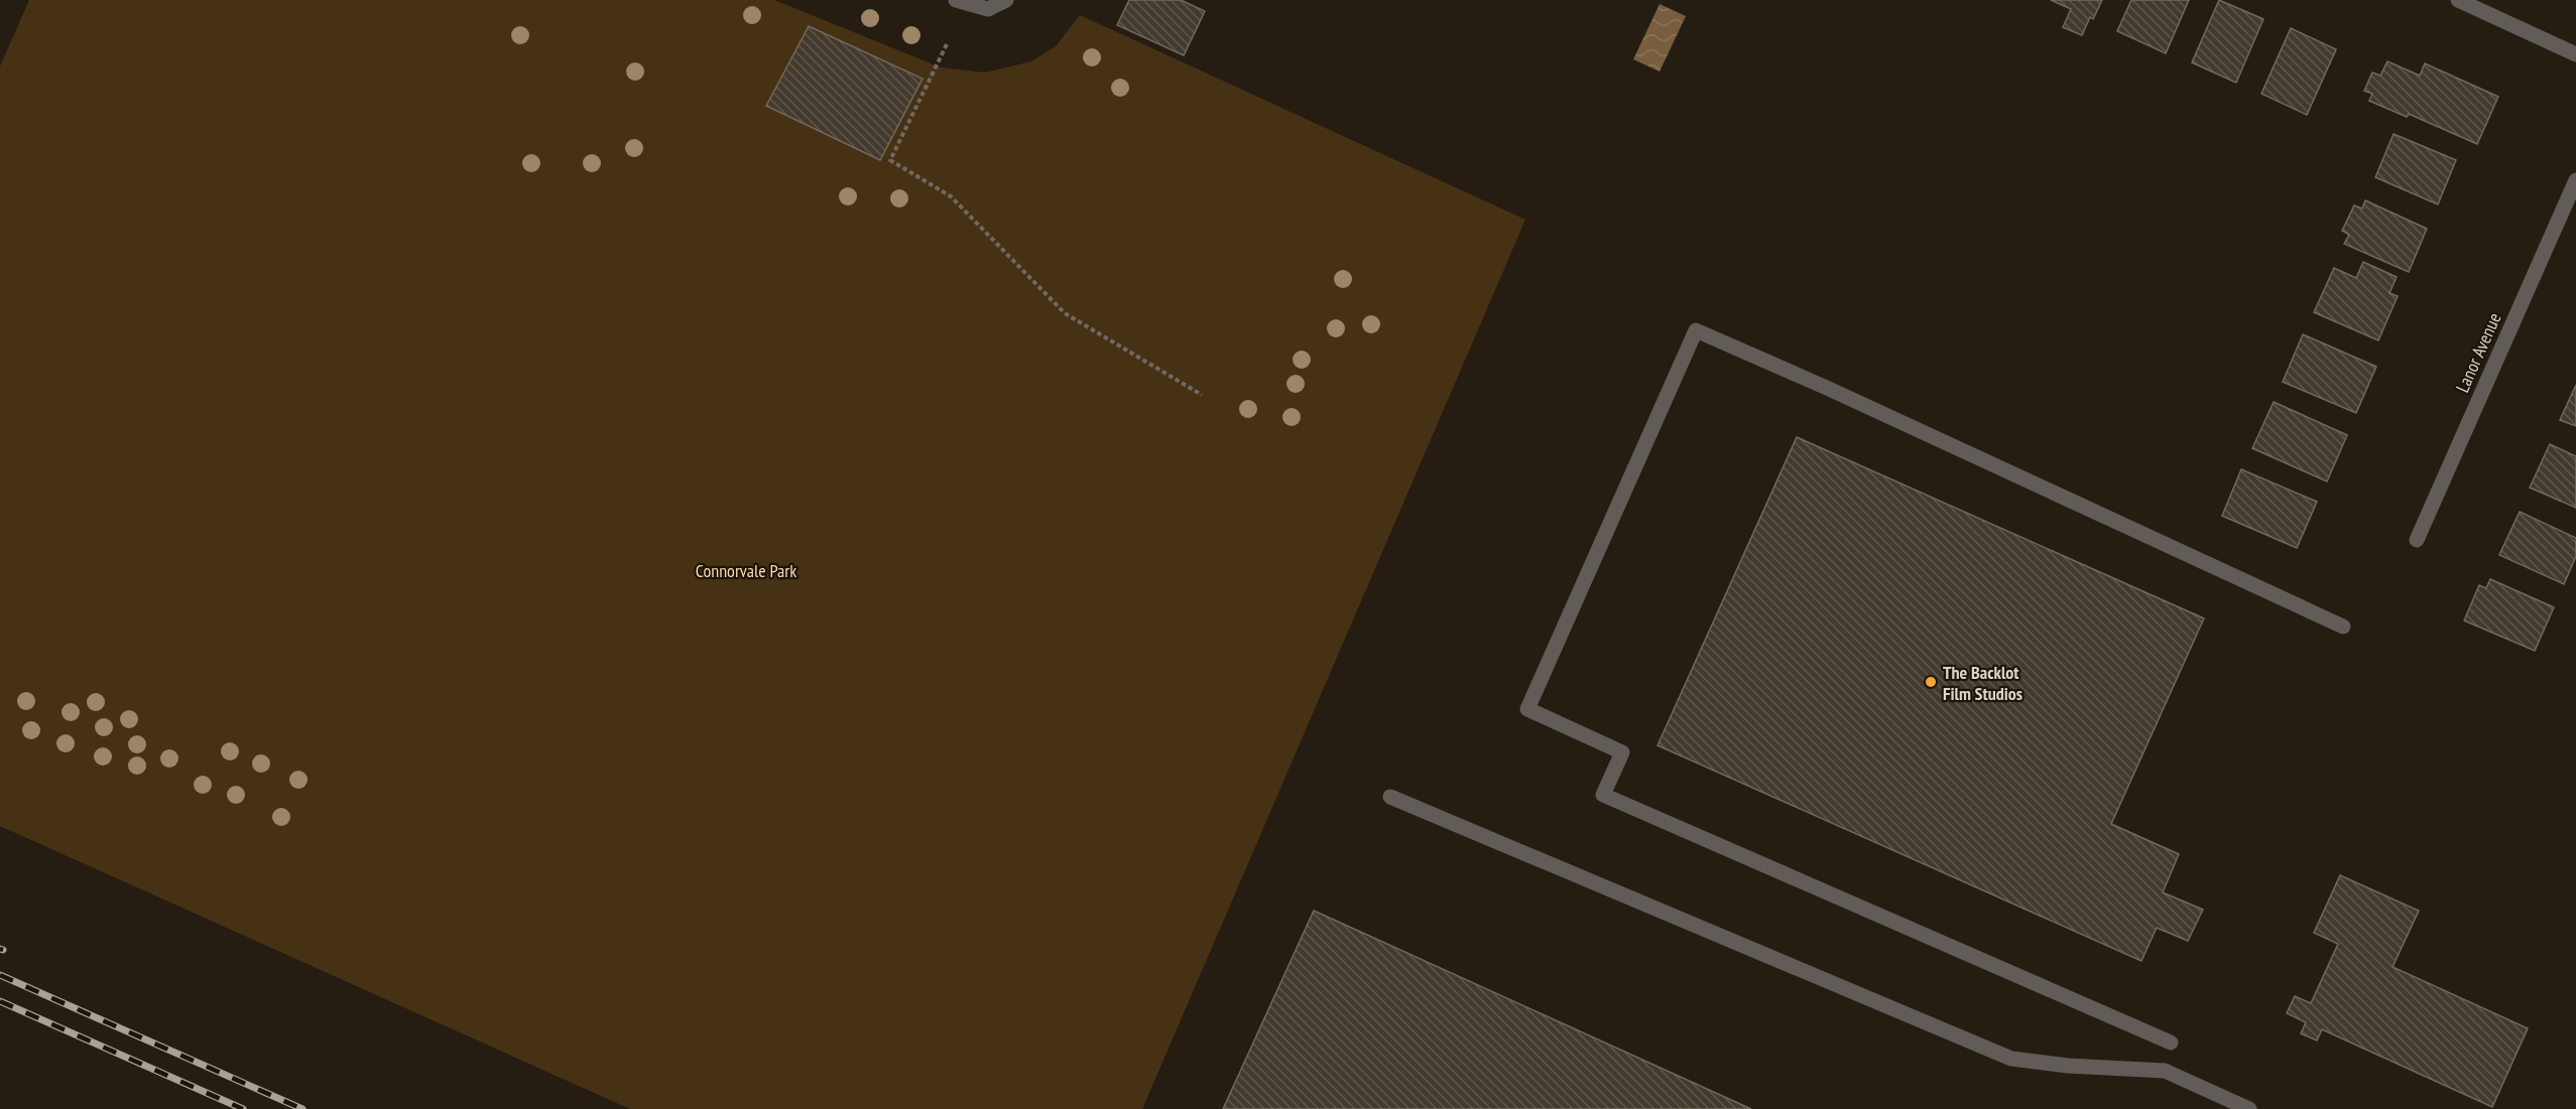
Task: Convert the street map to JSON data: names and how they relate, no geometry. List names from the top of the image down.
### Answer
{
  "streets": {
    "street": ["Lanor Avenue"]
  },
  "parks": ["Connorvale Park"],
  "places": ["The Backlot Film Studios"]
}
